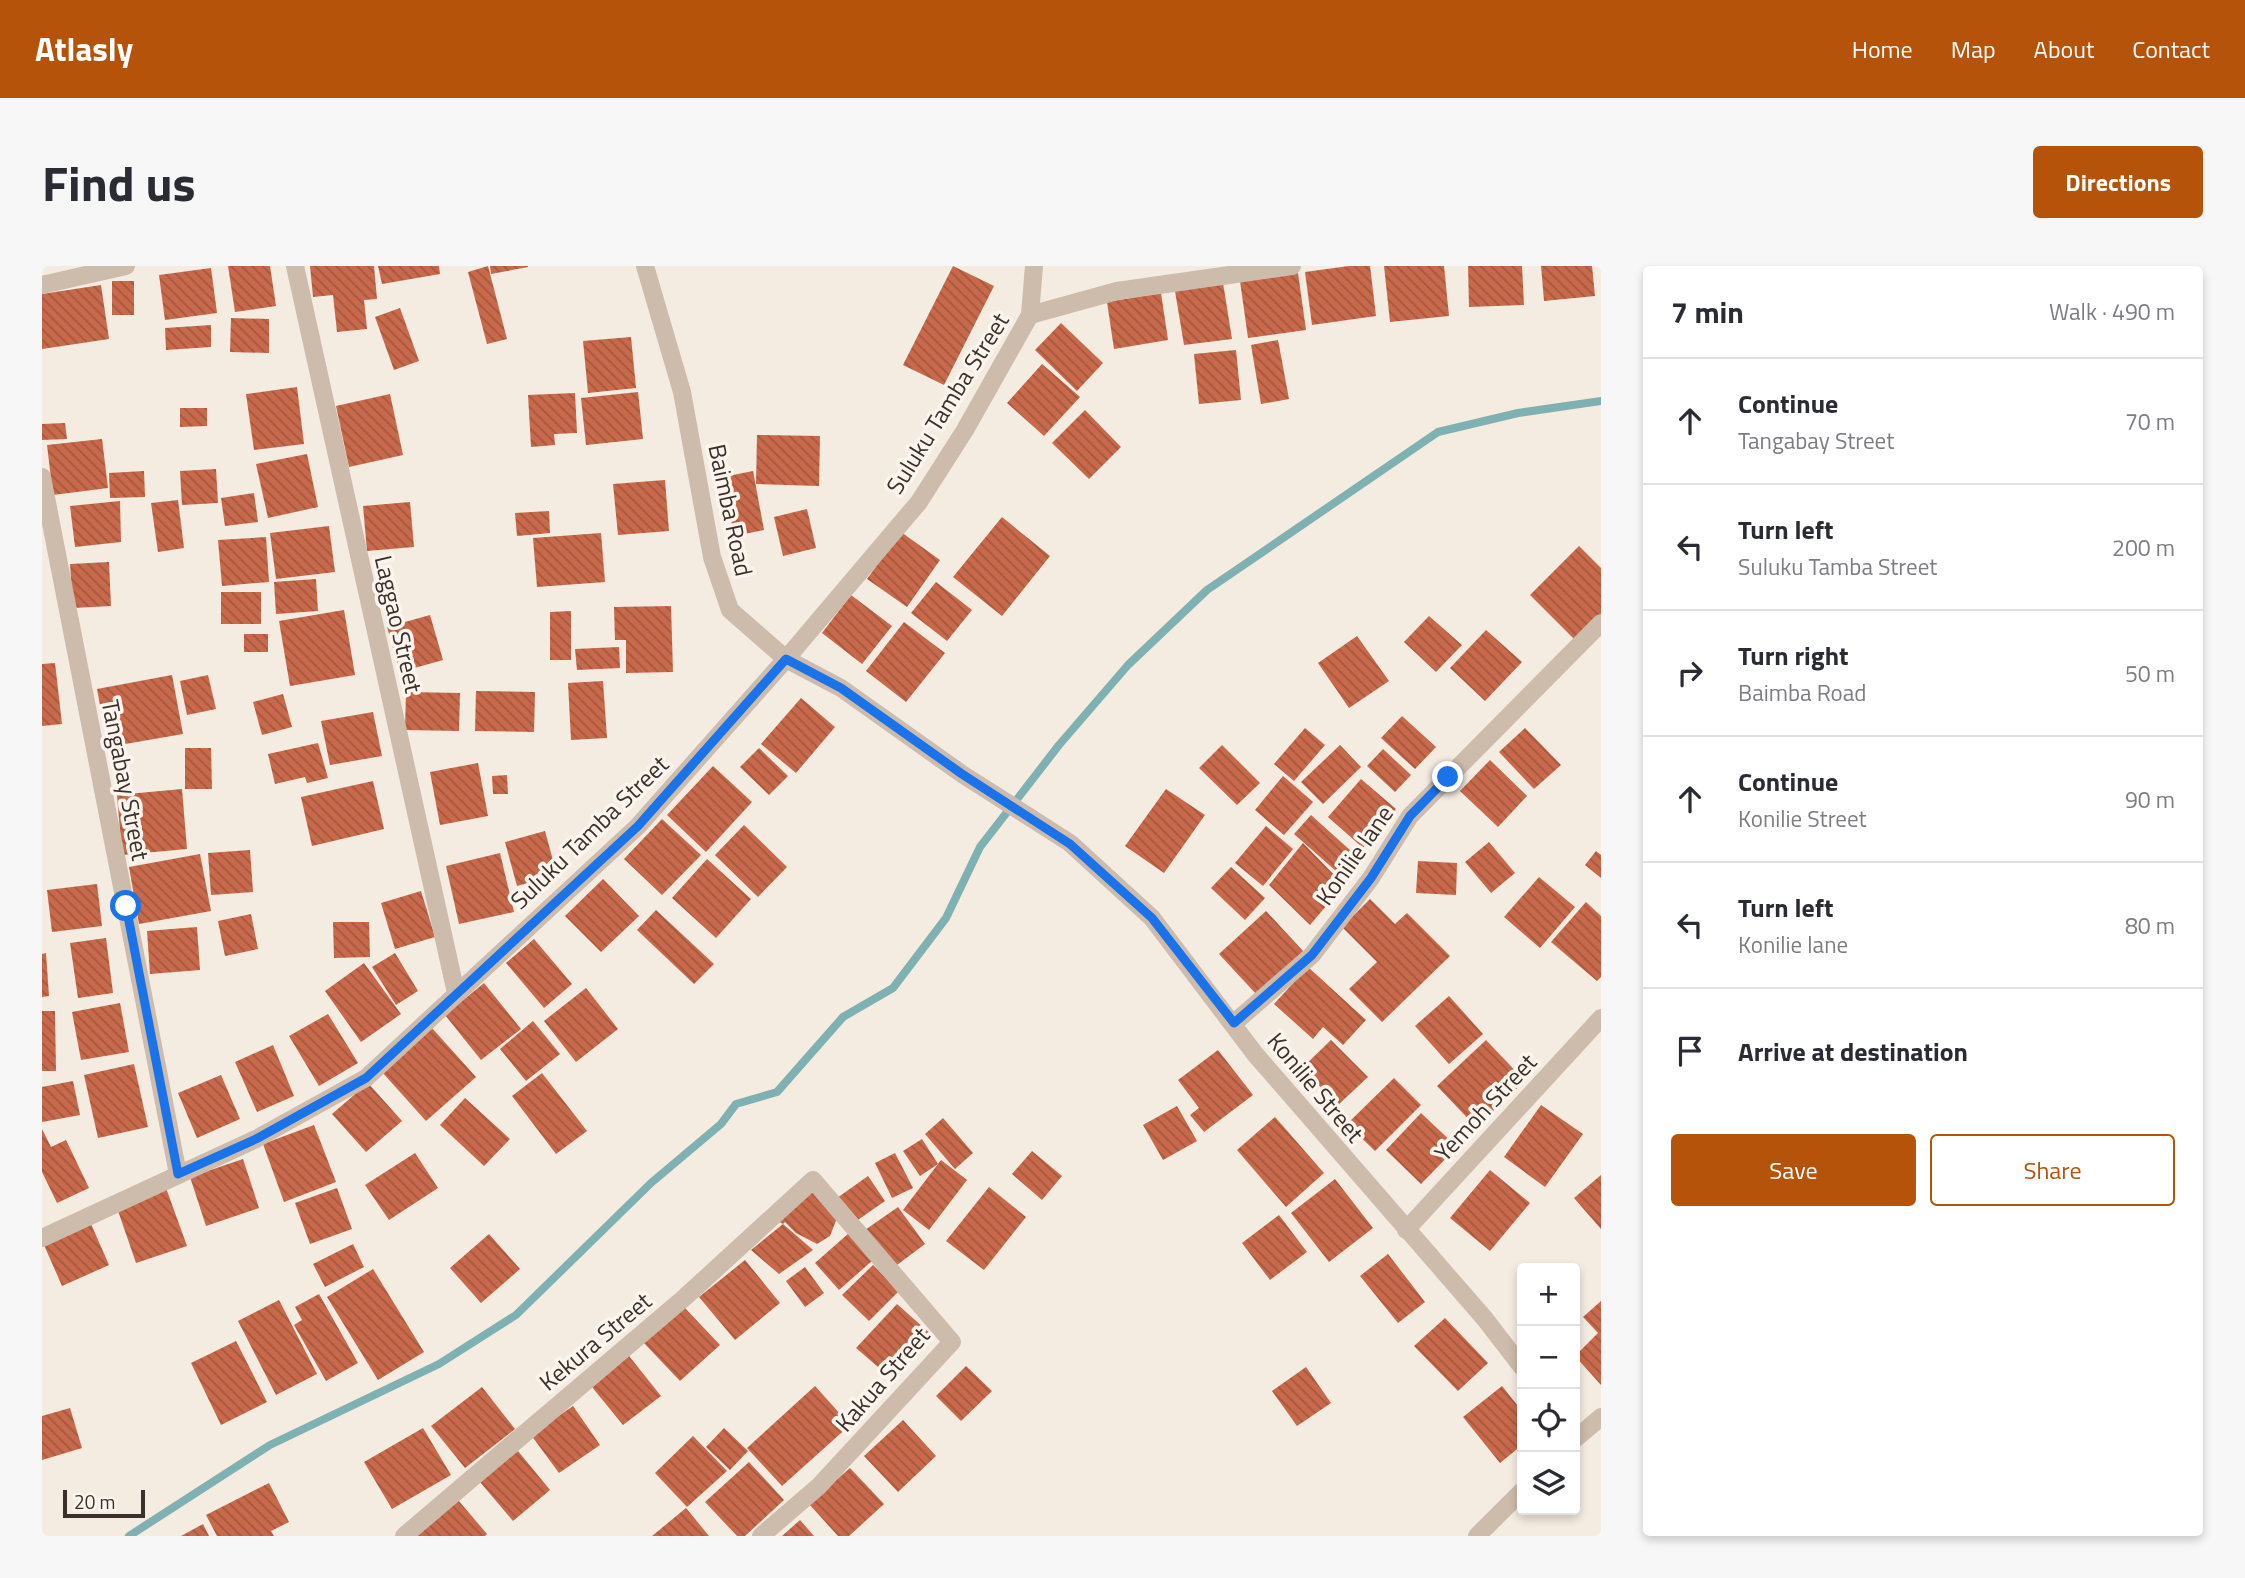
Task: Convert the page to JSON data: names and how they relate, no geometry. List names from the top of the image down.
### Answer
{
  "streets": {
    "street": [
      "Suluku Tamba Street",
      "Baimba Road",
      "Laggao Street",
      "Tangabay Street",
      "Konilie lane",
      "Konilie Street",
      "Yemoh Street",
      "Kekura Street",
      "Kakua Street"
    ]
  },
  "crossings": [
    ["Suluku Tamba Street", "Baimba Road"],
    ["Suluku Tamba Street", "Laggao Street"],
    ["Suluku Tamba Street", "Tangabay Street"],
    ["Baimba Road", "Konilie Street"],
    ["Konilie lane", "Konilie Street"],
    ["Konilie Street", "Yemoh Street"],
    ["Kekura Street", "Kakua Street"]
  ],
  "scale_bar": "20 m",
  "page": {
    "header": "Atlasly",
    "nav": [
      "Home",
      "Map",
      "About",
      "Contact"
    ],
    "title": "Find us",
    "buttons": [
      "Directions",
      ["Save", "Share"]
    ],
    "heading": ["7 min", "Walk · 490 m"],
    "list": [
      ["Continue", "Tangabay Street", "70 m"],
      ["Turn left", "Suluku Tamba Street", "200 m"],
      ["Turn right", "Baimba Road", "50 m"],
      ["Continue", "Konilie Street", "90 m"],
      ["Turn left", "Konilie lane", "80 m"],
      "Arrive at destination"
    ],
    "map_buttons": ["+", "−"],
    "scale": "20 m"
  }
}
